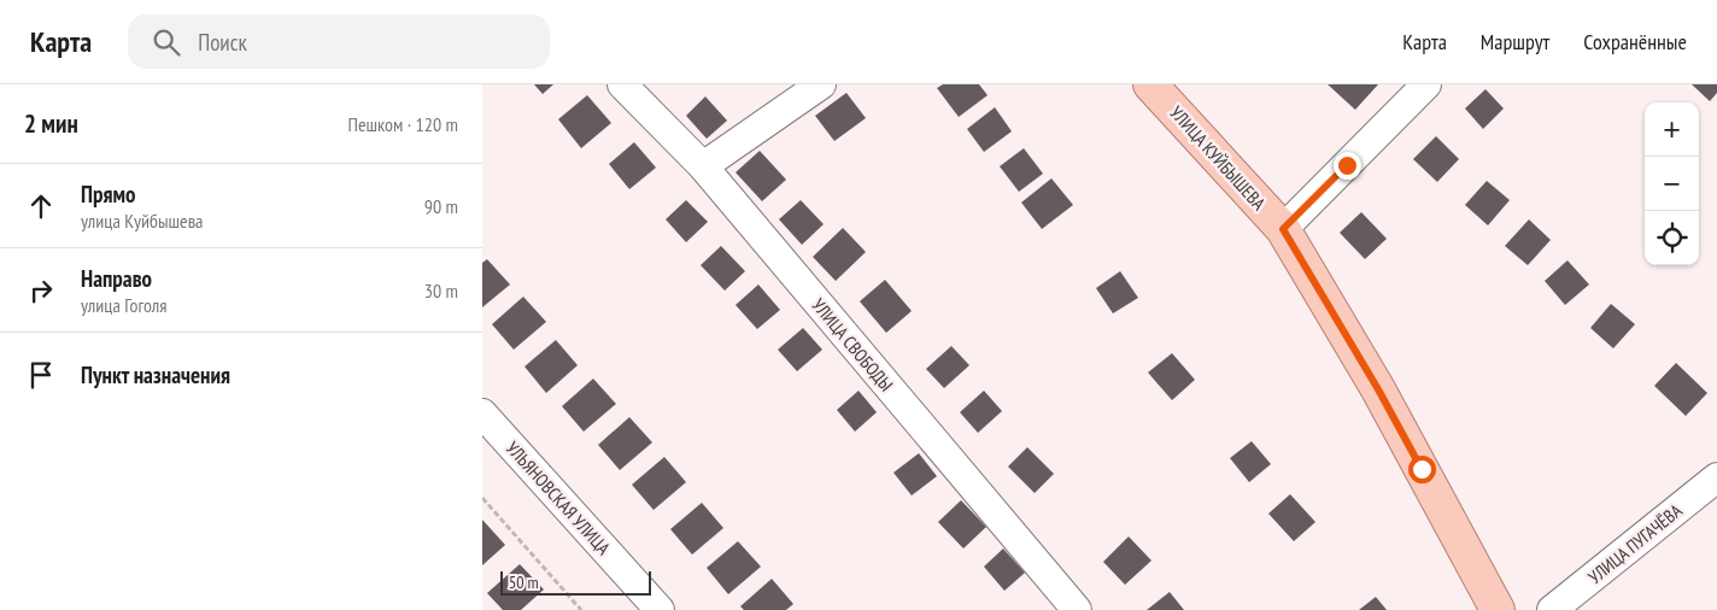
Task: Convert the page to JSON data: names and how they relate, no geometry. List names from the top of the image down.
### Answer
{
  "streets": {
    "main road": ["УЛИЦА КУЙБЫШЕВА"],
    "street": ["УЛИЦА СВОБОДЫ", "УЛЬЯНОВСКАЯ УЛИЦА", "УЛИЦА ПУГАЧЁВА"]
  },
  "scale_bar": "50 m",
  "page": {
    "header": "Карта",
    "search": "Поиск",
    "nav": ["Карта", "Маршрут", "Сохранённые"],
    "heading": ["2 мин", "Пешком · 120 m"],
    "map_buttons": ["+", "−"],
    "list": [
      ["Прямо", "улица Куйбышева", "90 m"],
      ["Направо", "улица Гоголя", "30 m"],
      "Пункт назначения"
    ],
    "scale": "50 m"
  }
}
